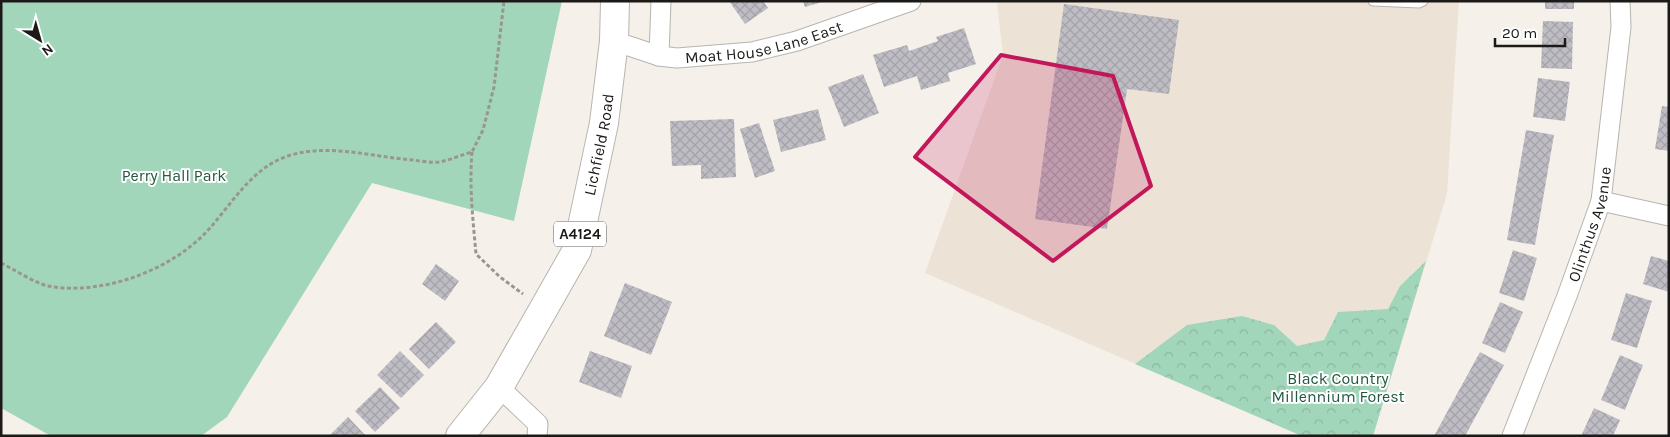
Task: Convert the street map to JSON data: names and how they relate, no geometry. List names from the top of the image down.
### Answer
{
  "streets": {
    "main road": ["Lichfield Road", "A4124"],
    "street": ["Moat House Lane East", "Olinthus Avenue"]
  },
  "crossings": [
    ["Moat House Lane East", "Lichfield Road"]
  ],
  "parks": ["Perry Hall Park", "Black Country Millennium Forest"],
  "scale_bar": "20 m",
  "north": "bottom right"
}
